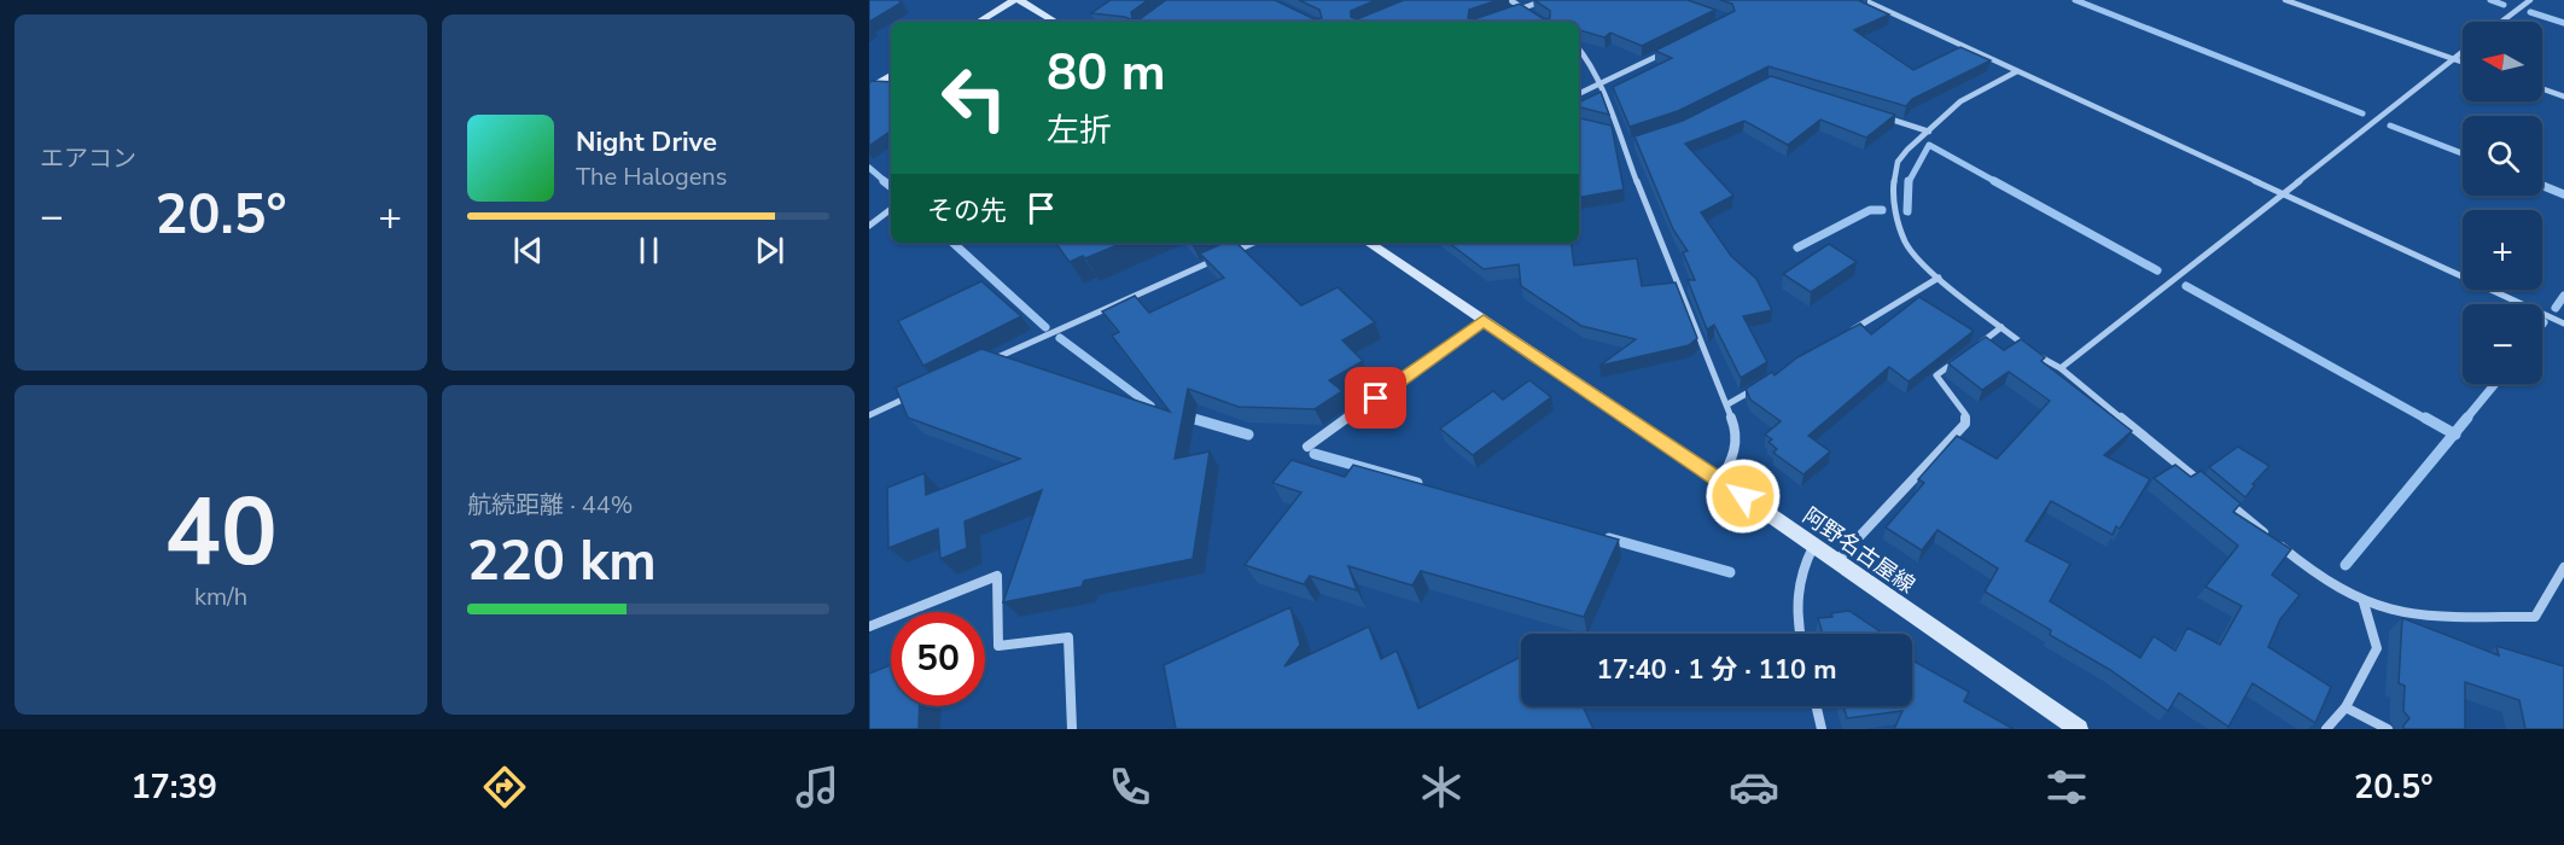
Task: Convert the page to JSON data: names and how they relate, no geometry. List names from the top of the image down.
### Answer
{
  "streets": {
    "main road": ["阿野名古屋線"]
  },
  "north": "left",
  "page": {
    "tile": [
      "エアコン",
      ["40", "km/h"],
      ["航続距離 · 44%", "220 km"]
    ],
    "map_buttons": ["+", "−"],
    "turn": ["80 m", "左折"],
    "song": ["Night Drive", "The Halogens"],
    "then": "その先",
    "heat": ["−", "20.5°", "+"],
    "limit": "50",
    "trip": "17:40 · 1 分 · 110 m",
    "tabs": ["17:39", "20.5°"]
  }
}
